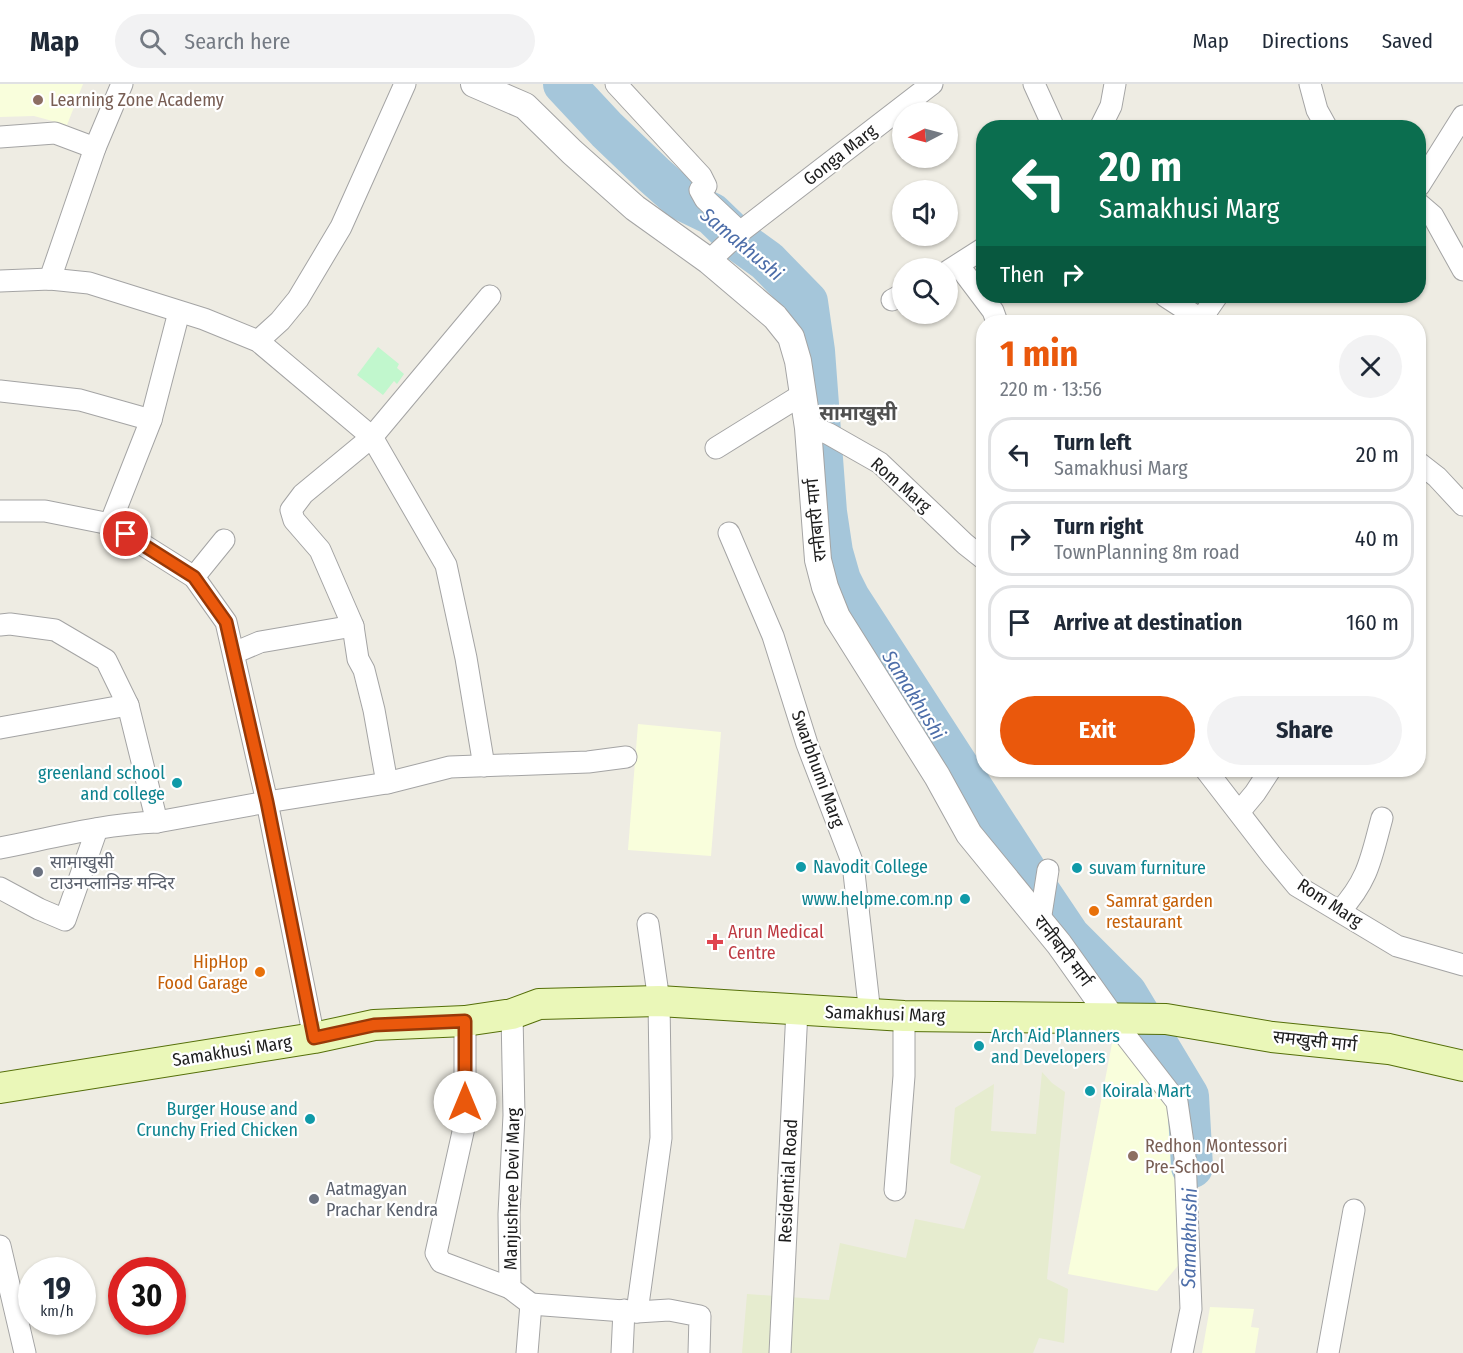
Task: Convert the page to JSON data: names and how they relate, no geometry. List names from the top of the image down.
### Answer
{
  "streets": {
    "main road": ["Samakhusi Marg", "समखुसी मार्ग"],
    "street": [
      "Gonga Marg",
      "Rom Marg",
      "रानीबारी मार्ग",
      "Swarbhumi Marg",
      "Residential Road",
      "Manjushree Devi Marg"
    ]
  },
  "crossings": [
    ["Gonga Marg", "रानीबारी मार्ग"],
    ["Rom Marg", "रानीबारी मार्ग"],
    ["रानीबारी मार्ग", "Samakhusi Marg"],
    ["Swarbhumi Marg", "Samakhusi Marg"],
    ["Samakhusi Marg", "समखुसी मार्ग"],
    ["Samakhusi Marg", "Residential Road"],
    ["Samakhusi Marg", "Manjushree Devi Marg"]
  ],
  "districts": ["सामाखुसी"],
  "water": ["Samakhushi"],
  "places": {
    "other": [
      "Learning Zone Academy",
      "greenland school and college",
      "Navodit College",
      "suvam furniture",
      "सामाखुसी टाउनप्लानिङ मन्दिर",
      "www.helpme.com.np",
      "Samrat garden restaurant",
      "HipHop Food Garage",
      "Arch Aid Planners and Developers",
      "Koirala Mart",
      "Burger House and Crunchy Fried Chicken",
      "Redhon Montessori Pre-School",
      "Aatmagyan Prachar Kendra"
    ],
    "health": ["Arun Medical Centre"]
  },
  "north": "left",
  "page": {
    "header": "Map",
    "search": "Search here",
    "nav": ["Map", "Directions", "Saved"],
    "turn": ["20 m", "Samakhusi Marg"],
    "then": "Then",
    "heading": ["1 min", "220 m · 13:56"],
    "list": [
      {
        "name": "Turn left",
        "note": "Samakhusi Marg",
        "value": "20 m"
      },
      {
        "name": "Turn right",
        "note": "TownPlanning 8m road",
        "value": "40 m"
      },
      {
        "name": "Arrive at destination",
        "value": "160 m"
      }
    ],
    "buttons": ["Exit", "Share"],
    "speed": "19 km/h",
    "limit": "30"
  }
}
